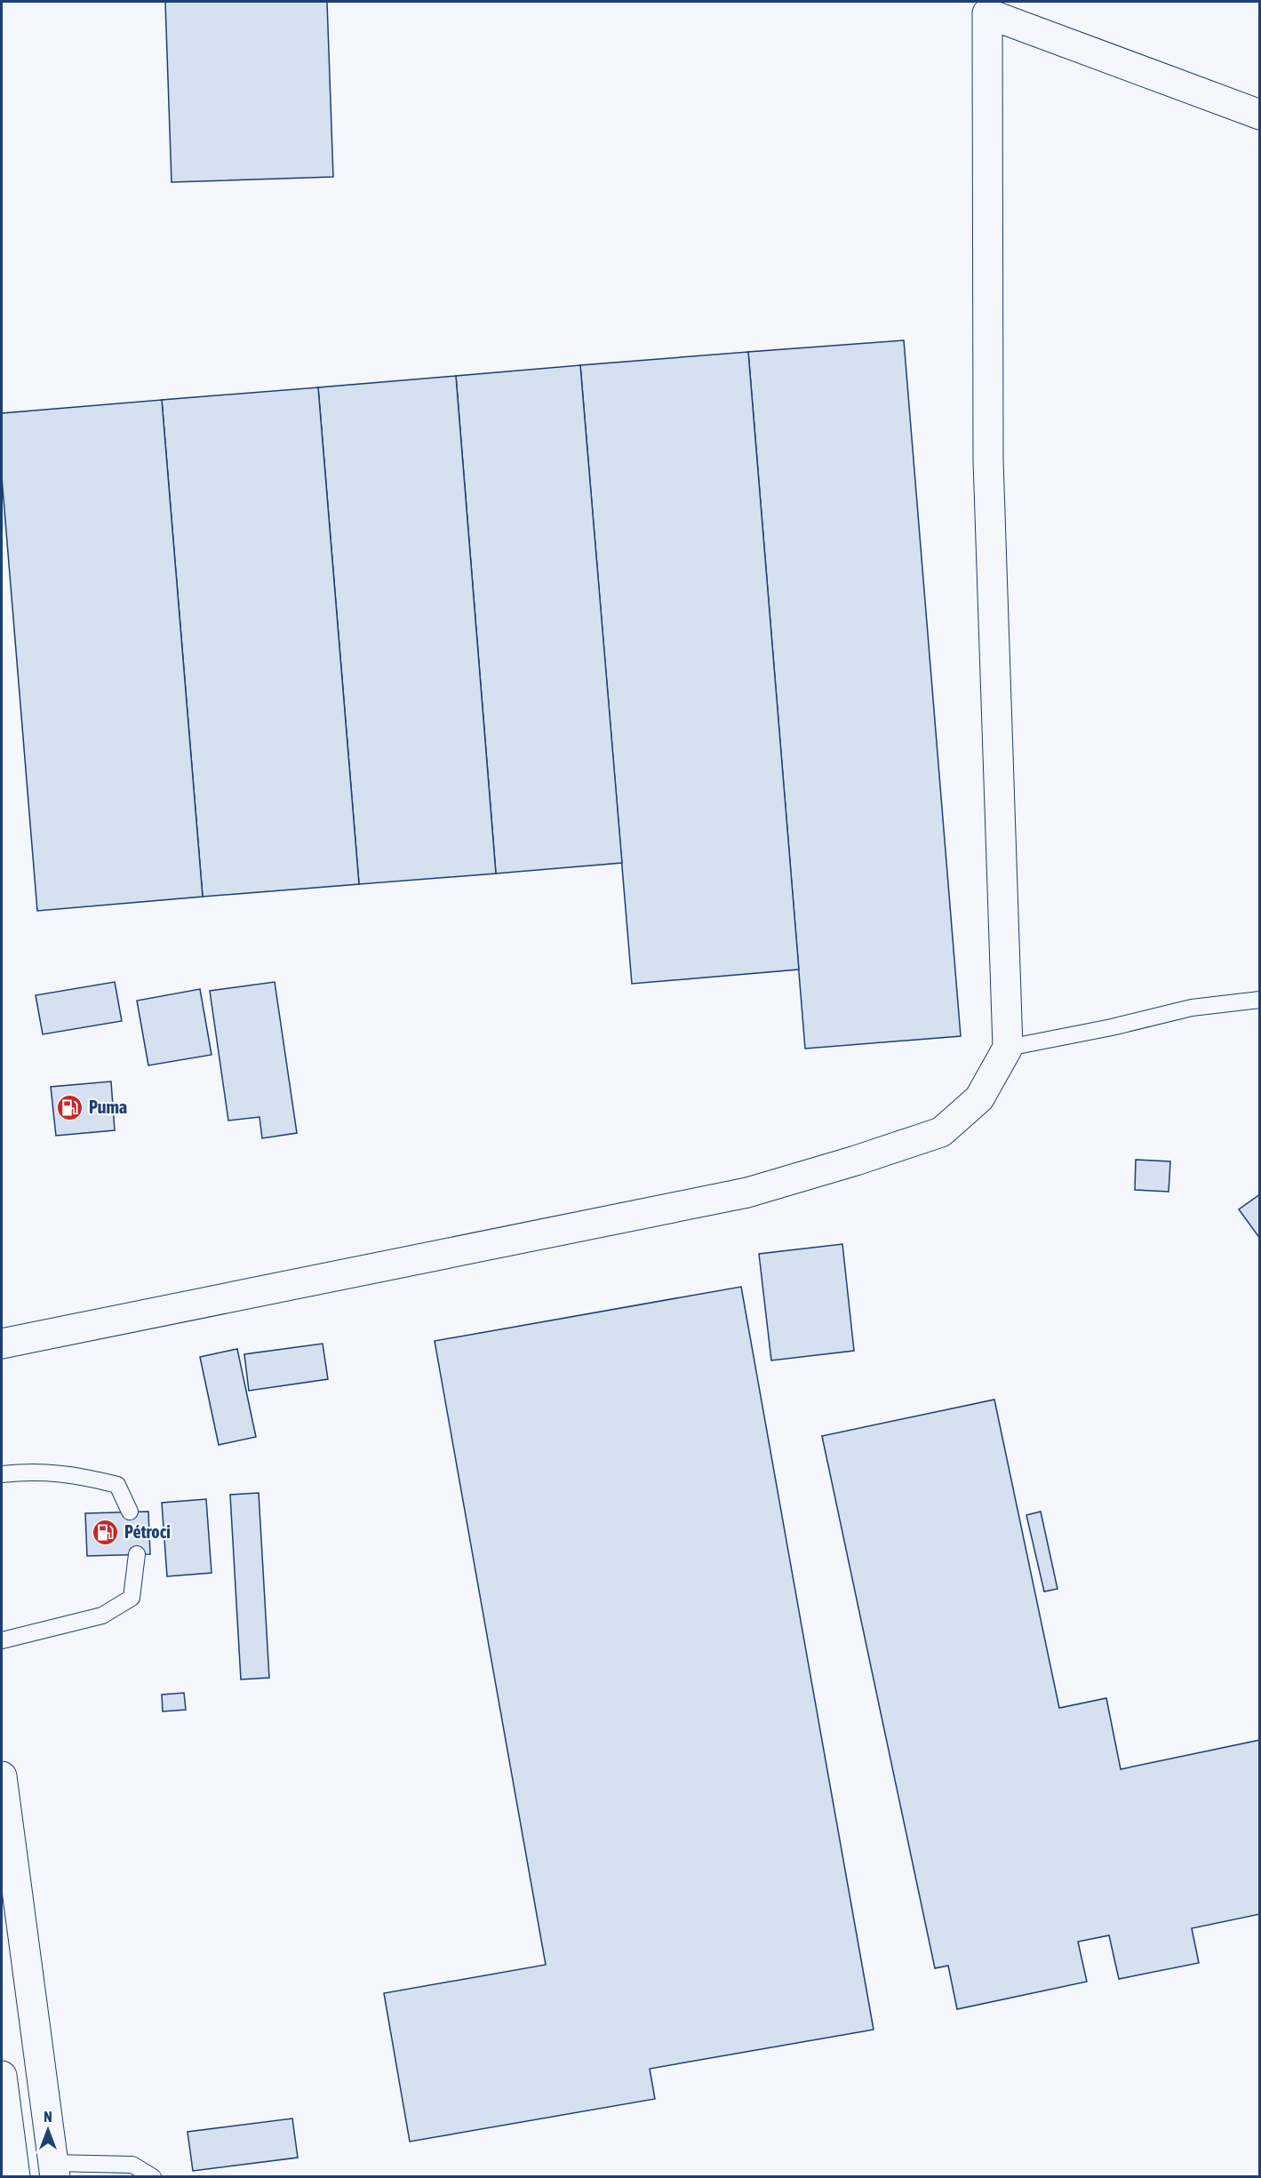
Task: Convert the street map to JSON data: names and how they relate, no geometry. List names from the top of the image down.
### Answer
{
  "places": {
    "fuel station": ["Puma", "Pétroci"]
  },
  "north": "top"
}
